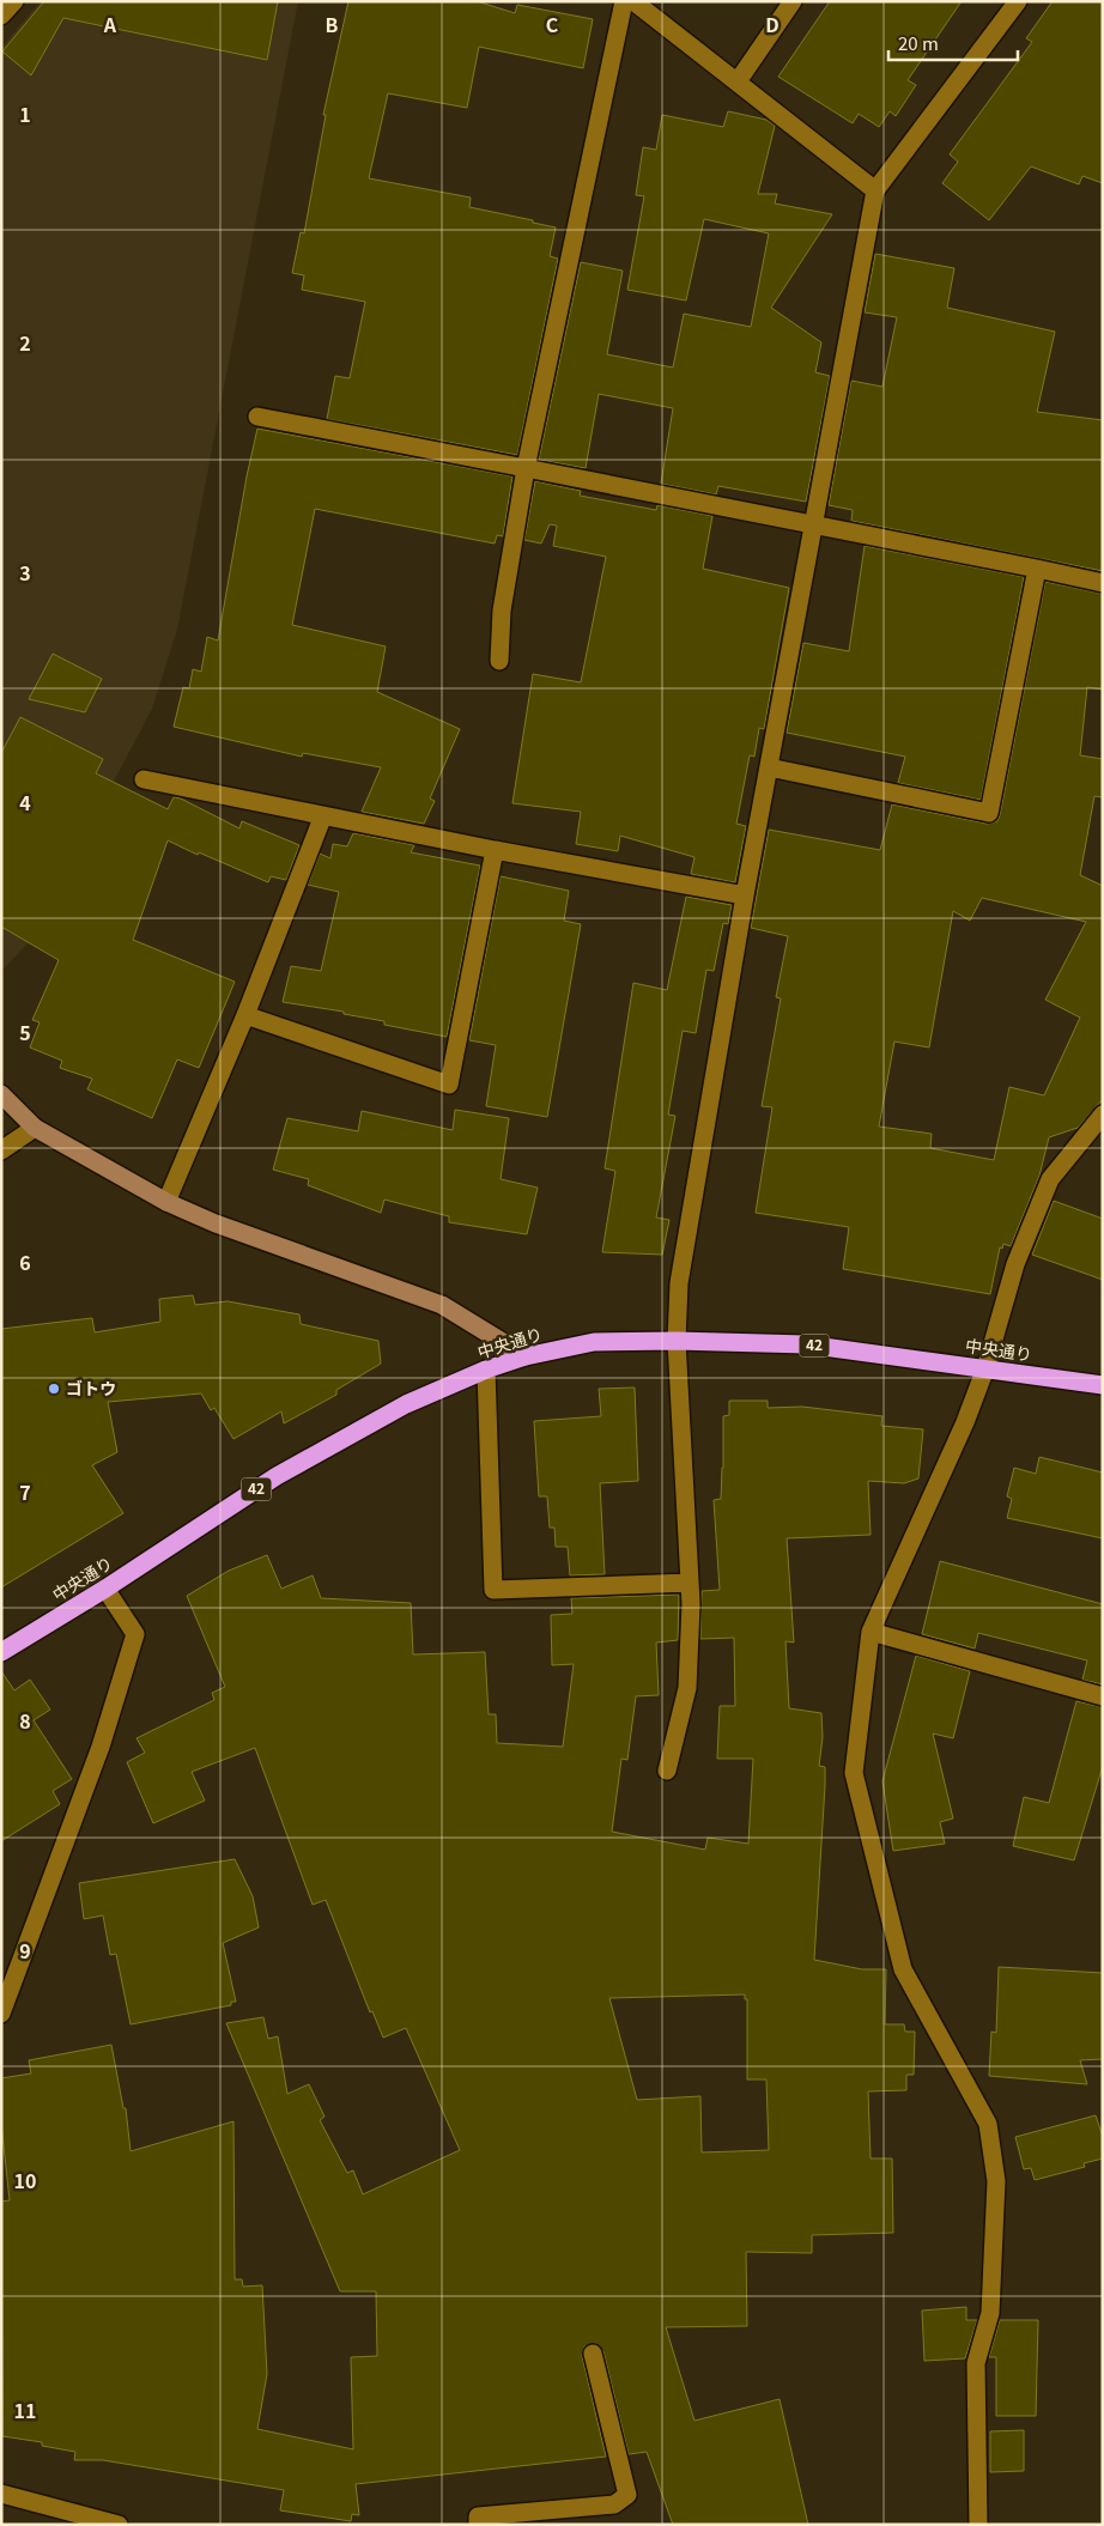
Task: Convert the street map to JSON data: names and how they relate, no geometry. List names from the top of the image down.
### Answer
{
  "streets": {
    "highway": ["中央通り", "42"]
  },
  "places": ["ゴトウ"],
  "scale_bar": "20 m",
  "grid": {
    "columns": [
      "A",
      "B",
      "C",
      "D"
    ],
    "rows": [
      "1",
      "2",
      "3",
      "4",
      "5",
      "6",
      "7",
      "8",
      "9",
      "10",
      "11"
    ]
  }
}
